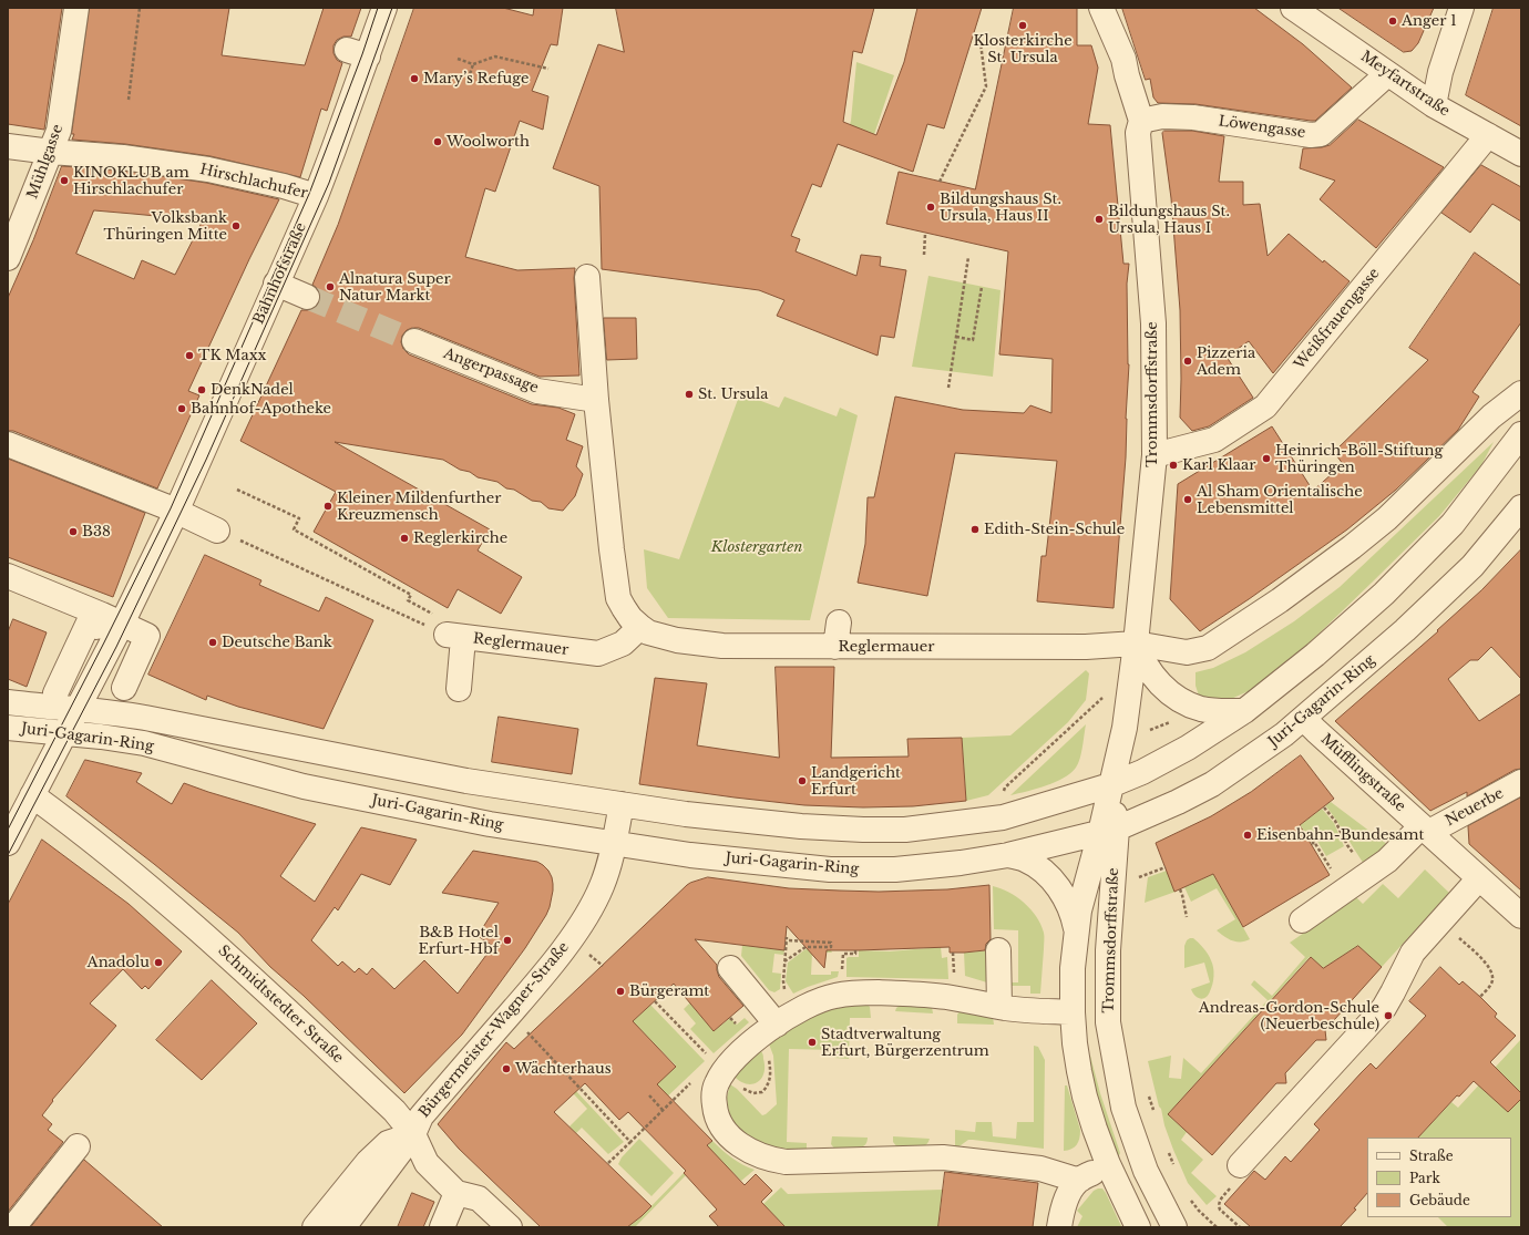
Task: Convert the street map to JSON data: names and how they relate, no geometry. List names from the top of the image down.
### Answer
{
  "streets": {
    "street": [
      "Meyfartstraße",
      "Löwengasse",
      "Mühlgasse",
      "Hirschlachufer",
      "Bahnhofstraße",
      "Weißfrauengasse",
      "Angerpassage",
      "Trommsdorffstraße",
      "Reglermauer",
      "Juri-Gagarin-Ring",
      "Müfflingstraße",
      "Neuerbe",
      "Schmidtstedter Straße",
      "Bürgermeister-Wagner-Straße"
    ]
  },
  "crossings": [
    ["Meyfartstraße", "Löwengasse"],
    ["Meyfartstraße", "Weißfrauengasse"],
    ["Löwengasse", "Trommsdorffstraße"],
    ["Mühlgasse", "Hirschlachufer"],
    ["Hirschlachufer", "Bahnhofstraße"],
    ["Bahnhofstraße", "Juri-Gagarin-Ring"],
    ["Bahnhofstraße", "Schmidtstedter Straße"],
    ["Weißfrauengasse", "Trommsdorffstraße"],
    ["Angerpassage", "Reglermauer"],
    ["Trommsdorffstraße", "Reglermauer"],
    ["Trommsdorffstraße", "Juri-Gagarin-Ring"],
    ["Juri-Gagarin-Ring", "Müfflingstraße"],
    ["Juri-Gagarin-Ring", "Bürgermeister-Wagner-Straße"],
    ["Müfflingstraße", "Neuerbe"],
    ["Schmidtstedter Straße", "Bürgermeister-Wagner-Straße"]
  ],
  "parks": ["Klostergarten"],
  "places": [
    "Anger 1",
    "Klosterkirche St. Ursula",
    "Mary’s Refuge",
    "Woolworth",
    "KINOKLUB am Hirschlachufer",
    "Bildungshaus St. Ursula, Haus II",
    "Bildungshaus St. Ursula, Haus I",
    "Volksbank Thüringen Mitte",
    "Alnatura Super Natur Markt",
    "TK Maxx",
    "Pizzeria Adem",
    "DenkNadel",
    "St. Ursula",
    "Bahnhof-Apotheke",
    "Heinrich-Böll-Stiftung Thüringen",
    "Karl Klaar",
    "Al Sham Orientalische Lebensmittel",
    "Kleiner Mildenfurther Kreuzmensch",
    "Edith-Stein-Schule",
    "B38",
    "Reglerkirche",
    "Deutsche Bank",
    "Landgericht Erfurt",
    "Eisenbahn-Bundesamt",
    "B&B Hotel Erfurt-Hbf",
    "Anadolu",
    "Bürgeramt",
    "Andreas-Gordon-Schule (Neuerbeschule)",
    "Stadtverwaltung Erfurt, Bürgerzentrum",
    "Wächterhaus"
  ],
  "legend": ["Straße", "Park", "Gebäude"]
}
